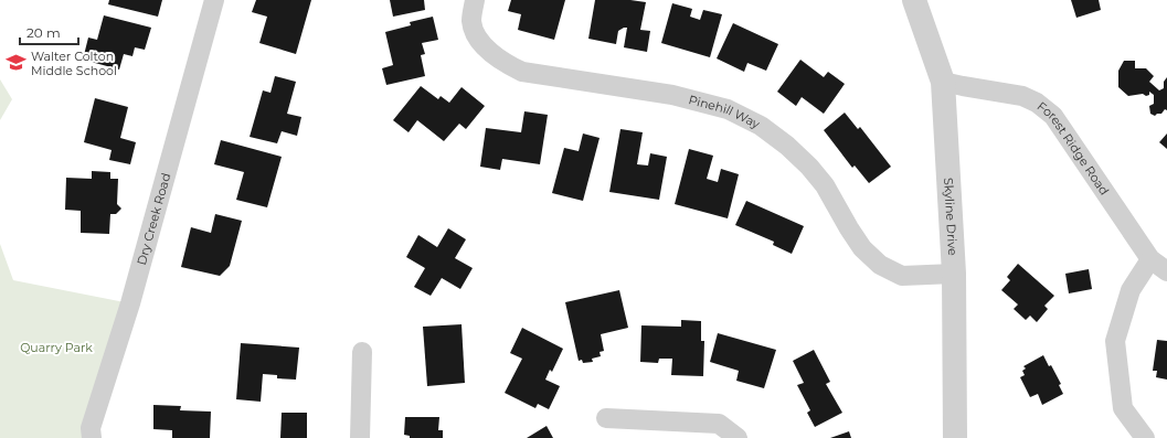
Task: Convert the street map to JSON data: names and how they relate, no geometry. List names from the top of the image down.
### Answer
{
  "streets": {
    "street": [
      "Pinehill Way",
      "Forest Ridge Road",
      "Skyline Drive",
      "Dry Creek Road"
    ]
  },
  "crossings": [
    ["Pinehill Way", "Skyline Drive"],
    ["Forest Ridge Road", "Skyline Drive"]
  ],
  "parks": ["Quarry Park"],
  "places": {
    "school or university": ["Walter Colton Middle School"]
  },
  "scale_bar": "20 m"
}
